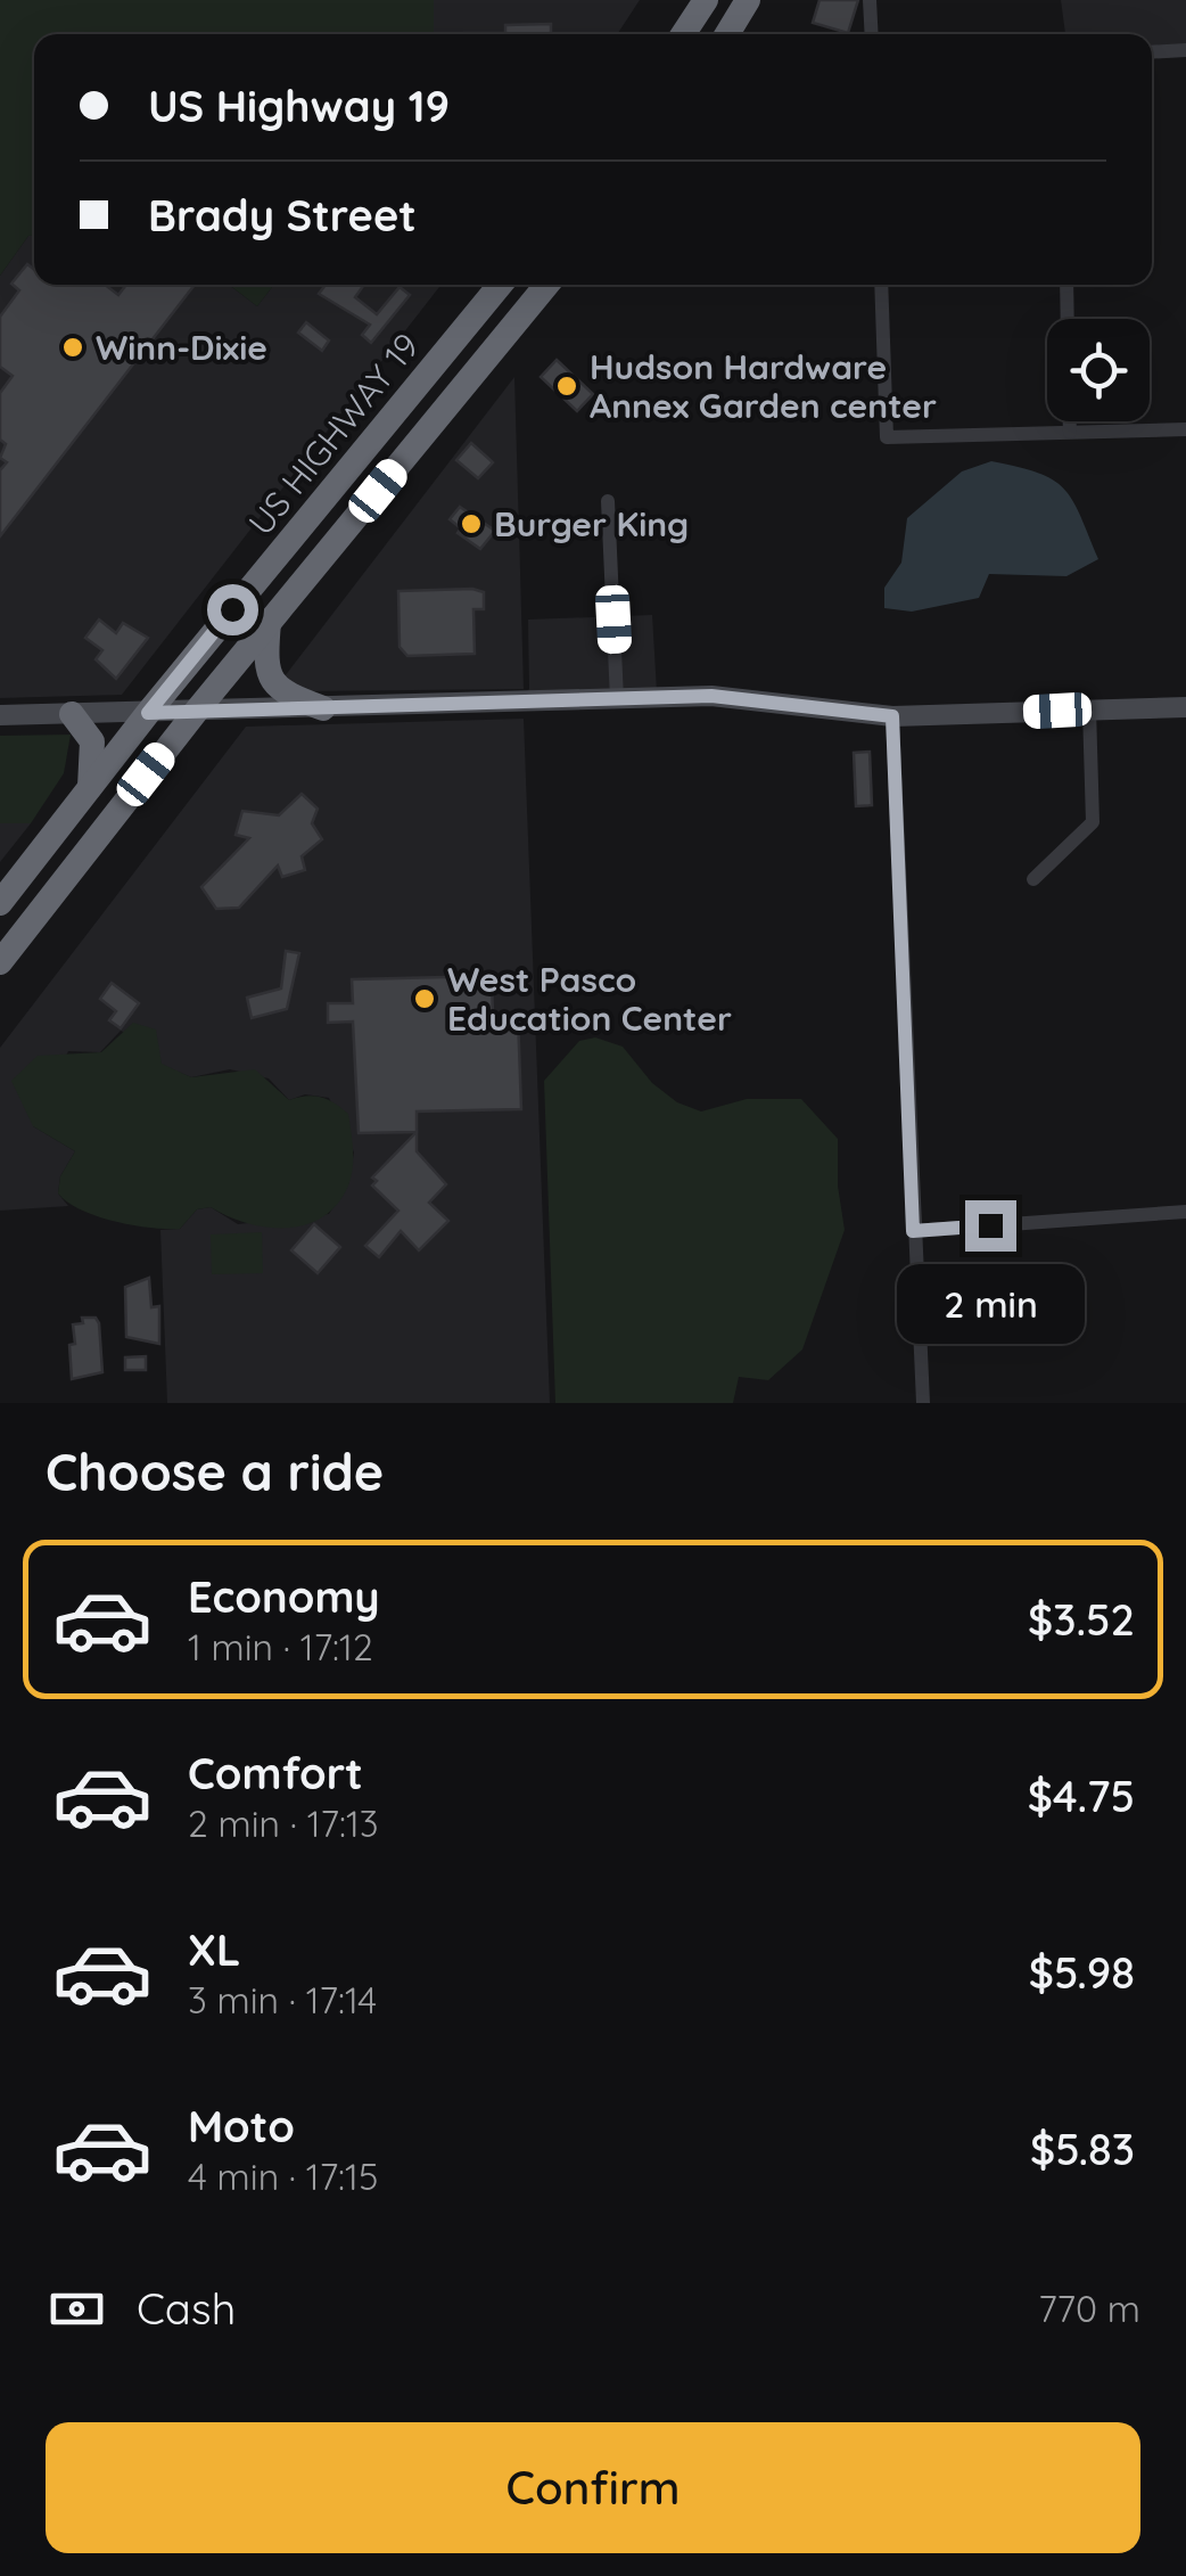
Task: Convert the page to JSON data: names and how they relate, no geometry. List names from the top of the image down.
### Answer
{
  "streets": {
    "highway": ["US HIGHWAY 19"]
  },
  "places": [
    "Winn-Dixie",
    "Hudson Hardware Annex Garden center",
    "Burger King",
    "West Pasco Education Center"
  ],
  "page": {
    "banner": ["US Highway 19", "Brady Street"],
    "bubble": "2 min",
    "heading": "Choose a ride",
    "list": [
      {
        "name": "Economy",
        "note": "1 min · 17:12",
        "value": "$3.52"
      },
      {
        "name": "Comfort",
        "note": "2 min · 17:13",
        "value": "$4.75"
      },
      {
        "name": "XL",
        "note": "3 min · 17:14",
        "value": "$5.98"
      },
      {
        "name": "Moto",
        "note": "4 min · 17:15",
        "value": "$5.83"
      }
    ],
    "pay": ["Cash", "770 m"],
    "buttons": "Confirm"
  }
}
